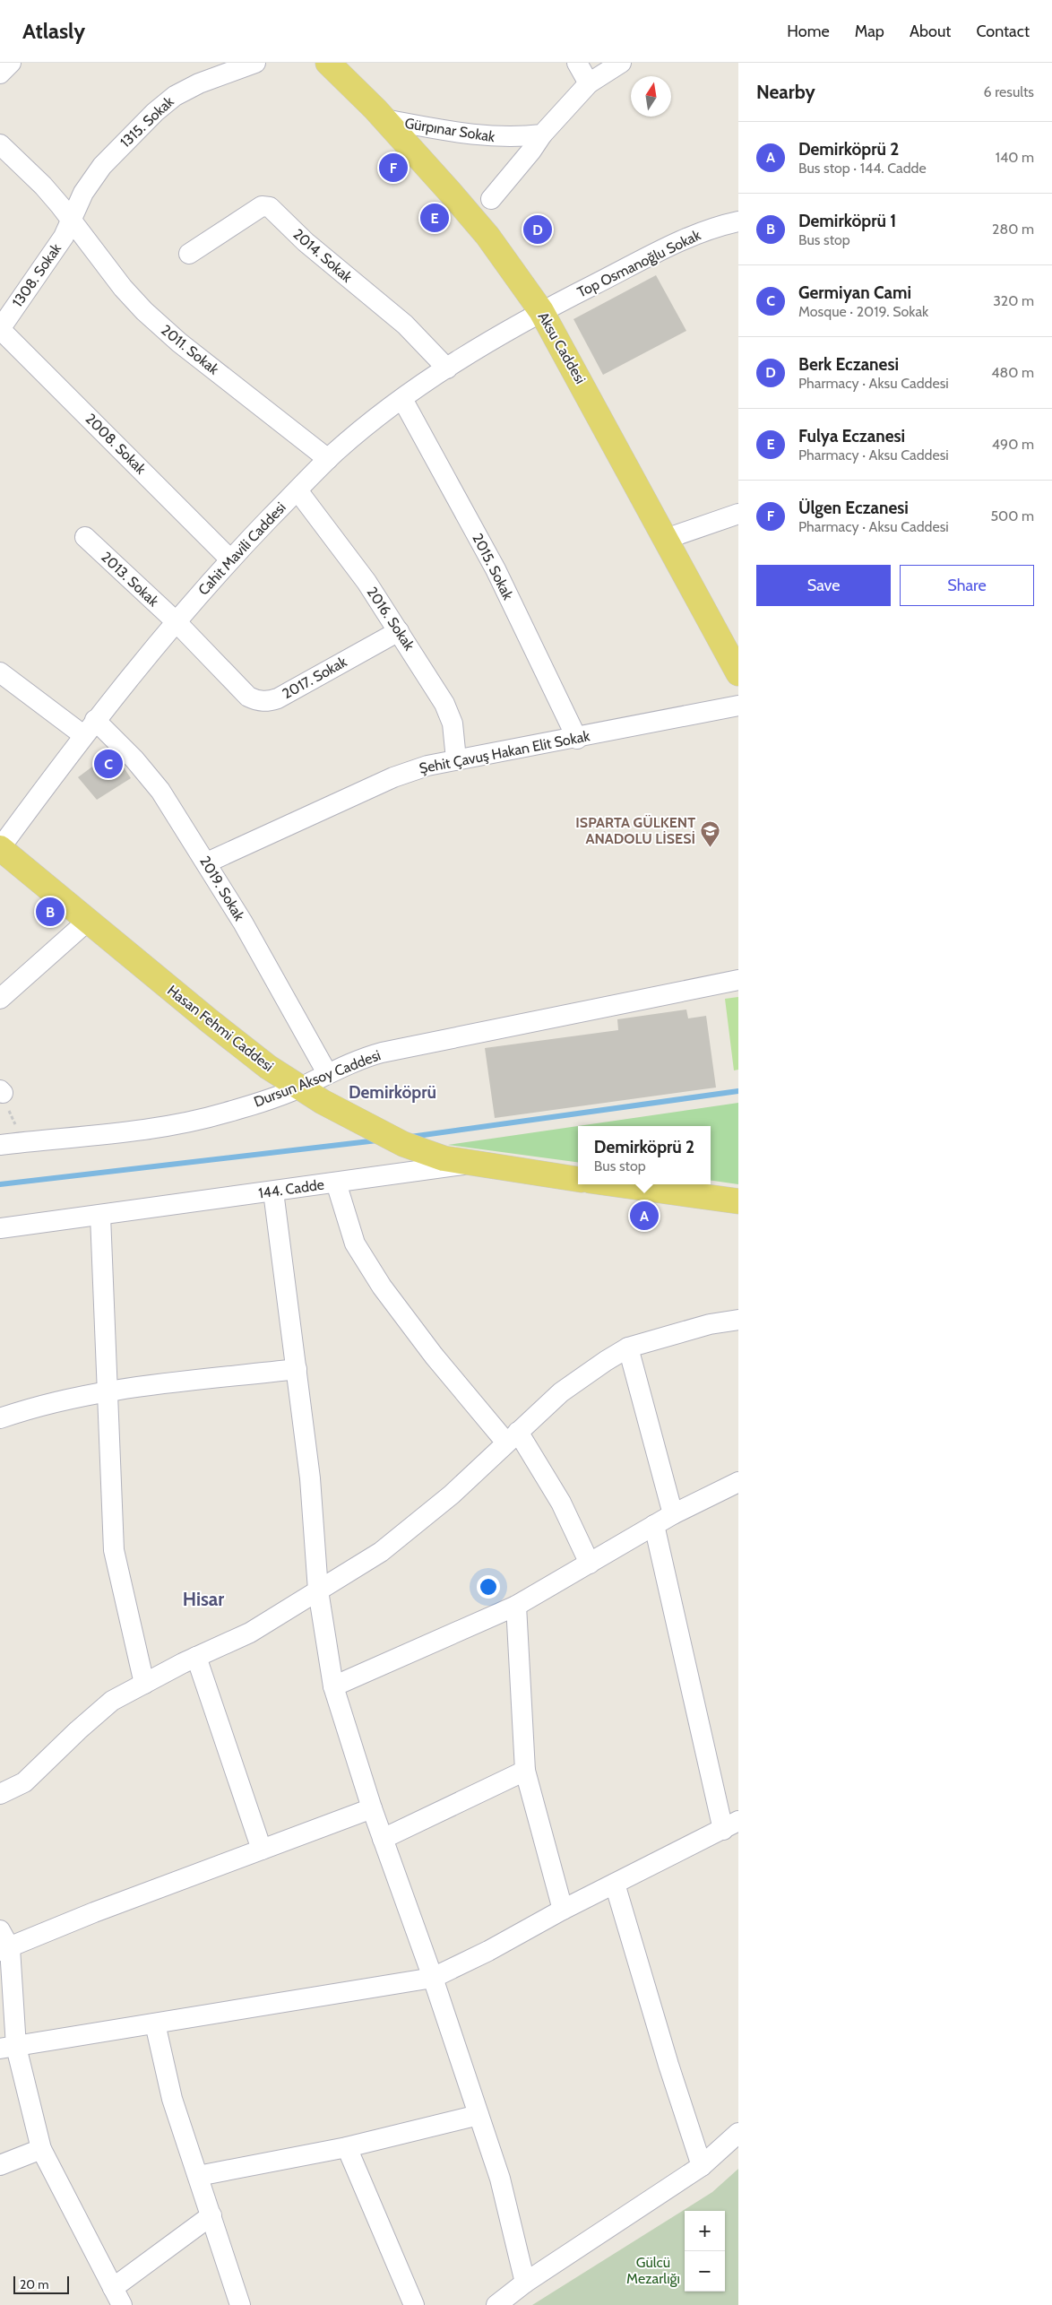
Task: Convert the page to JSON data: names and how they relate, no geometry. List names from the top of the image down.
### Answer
{
  "streets": {
    "main road": ["Aksu Caddesi", "Hasan Fehmi Caddesi", "144. Cadde"],
    "street": [
      "1315. Sokak",
      "Gürpınar Sokak",
      "2014. Sokak",
      "Top Osmanoğlu Sokak",
      "1308. Sokak",
      "2011. Sokak",
      "2008. Sokak",
      "Cahit Mavili Caddesi",
      "2015. Sokak",
      "2013. Sokak",
      "2016. Sokak",
      "2017. Sokak",
      "Şehit Çavuş Hakan Elit Sokak",
      "2019. Sokak",
      "Dursun Aksoy Caddesi"
    ]
  },
  "crossings": [
    ["1315. Sokak", "1308. Sokak"],
    ["1315. Sokak", "2011. Sokak"],
    ["Gürpınar Sokak", "Aksu Caddesi"],
    ["2014. Sokak", "Cahit Mavili Caddesi"],
    ["Top Osmanoğlu Sokak", "Aksu Caddesi"],
    ["Top Osmanoğlu Sokak", "Cahit Mavili Caddesi"],
    ["1308. Sokak", "2011. Sokak"],
    ["1308. Sokak", "2008. Sokak"],
    ["Aksu Caddesi", "Cahit Mavili Caddesi"],
    ["2011. Sokak", "Cahit Mavili Caddesi"],
    ["2008. Sokak", "Cahit Mavili Caddesi"],
    ["Cahit Mavili Caddesi", "2015. Sokak"],
    ["Cahit Mavili Caddesi", "2013. Sokak"],
    ["Cahit Mavili Caddesi", "2016. Sokak"],
    ["Cahit Mavili Caddesi", "2017. Sokak"],
    ["Cahit Mavili Caddesi", "2019. Sokak"],
    ["Cahit Mavili Caddesi", "Hasan Fehmi Caddesi"],
    ["2015. Sokak", "Şehit Çavuş Hakan Elit Sokak"],
    ["2013. Sokak", "2017. Sokak"],
    ["2016. Sokak", "2017. Sokak"],
    ["2016. Sokak", "Şehit Çavuş Hakan Elit Sokak"],
    ["Şehit Çavuş Hakan Elit Sokak", "2019. Sokak"],
    ["2019. Sokak", "Dursun Aksoy Caddesi"],
    ["Hasan Fehmi Caddesi", "Dursun Aksoy Caddesi"],
    ["Hasan Fehmi Caddesi", "144. Cadde"]
  ],
  "districts": ["Demirköprü", "Hisar"],
  "parks": ["Gülcü Mezarlığı"],
  "places": {
    "school or university": ["ISPARTA GÜLKENT ANADOLU LİSESİ"]
  },
  "scale_bar": "20 m",
  "north": "top",
  "page": {
    "header": "Atlasly",
    "nav": [
      "Home",
      "Map",
      "About",
      "Contact"
    ],
    "heading": ["Nearby", "6 results"],
    "list": [
      {
        "mark": "A",
        "name": "Demirköprü 2",
        "note": "Bus stop · 144. Cadde",
        "value": "140 m"
      },
      {
        "mark": "B",
        "name": "Demirköprü 1",
        "note": "Bus stop",
        "value": "280 m"
      },
      {
        "mark": "C",
        "name": "Germiyan Cami",
        "note": "Mosque · 2019. Sokak",
        "value": "320 m"
      },
      {
        "mark": "D",
        "name": "Berk Eczanesi",
        "note": "Pharmacy · Aksu Caddesi",
        "value": "480 m"
      },
      {
        "mark": "E",
        "name": "Fulya Eczanesi",
        "note": "Pharmacy · Aksu Caddesi",
        "value": "490 m"
      },
      {
        "mark": "F",
        "name": "Ülgen Eczanesi",
        "note": "Pharmacy · Aksu Caddesi",
        "value": "500 m"
      }
    ],
    "pins": [
      "F",
      "E",
      "D",
      "C",
      "B",
      "A"
    ],
    "buttons": ["Save", "Share"],
    "popup": ["Demirköprü 2", "Bus stop"],
    "map_buttons": ["+", "−"],
    "scale": "20 m"
  }
}
